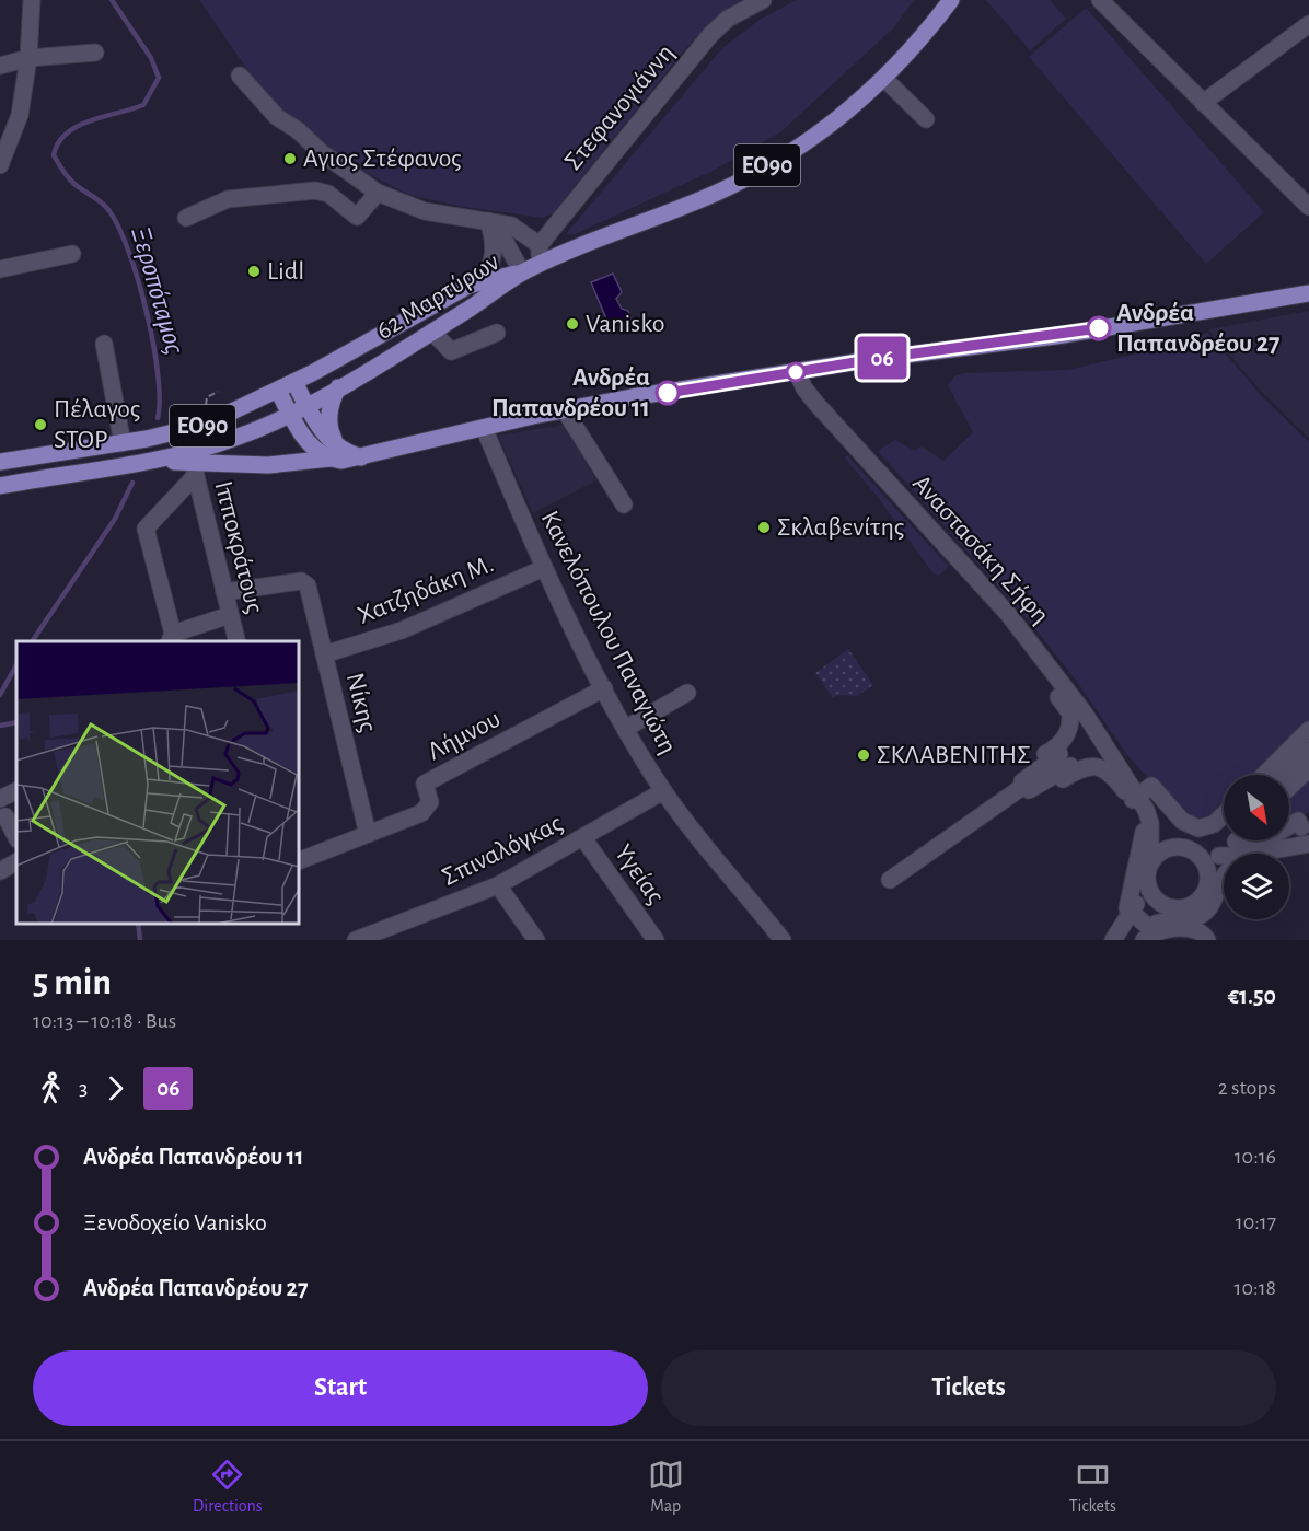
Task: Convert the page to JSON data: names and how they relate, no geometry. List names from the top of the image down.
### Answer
{
  "streets": {
    "main road": ["ΕΟ90", "62 Μαρτύρων"],
    "street": [
      "Στεφανογιάννη",
      "Ιπποκράτους",
      "Αναστασάκη Σήφη",
      "Χατζηδάκη Μ.",
      "Κανελόπουλου Παναγιώτη",
      "Νίκης",
      "Λήμνου",
      "Σπιναλόγκας",
      "Υγείας"
    ]
  },
  "crossings": [
    ["ΕΟ90", "62 Μαρτύρων"],
    ["Ιπποκράτους", "Νίκης"],
    ["Χατζηδάκη Μ.", "Κανελόπουλου Παναγιώτη"],
    ["Χατζηδάκη Μ.", "Νίκης"],
    ["Κανελόπουλου Παναγιώτη", "Λήμνου"],
    ["Κανελόπουλου Παναγιώτη", "Σπιναλόγκας"],
    ["Νίκης", "Λήμνου"],
    ["Σπιναλόγκας", "Υγείας"]
  ],
  "water": ["Ξεροπόταμος"],
  "places": [
    "Αγιος Στέφανος",
    "Lidl",
    "Vanisko",
    "Ανδρέα Παπανδρέου 27",
    "Ανδρέα Παπανδρέου 11",
    "Πέλαγος STOP",
    "Σκλαβενίτης",
    "ΣΚΛΑΒΕΝΙΤΗΣ"
  ],
  "lines": ["bus line 06"],
  "north": "bottom right",
  "page": {
    "on_map": "06",
    "heading": ["5 min", "10:13 – 10:18 · Bus", "€1.50"],
    "legs": ["3", "06", "2 stops"],
    "list": [
      {
        "name": "Ανδρέα Παπανδρέου 11",
        "value": "10:16"
      },
      {
        "name": "Ξενοδοχείο Vanisko",
        "value": "10:17"
      },
      {
        "name": "Ανδρέα Παπανδρέου 27",
        "value": "10:18"
      }
    ],
    "buttons": ["Start", "Tickets"],
    "tabs": ["Directions", "Map", "Tickets"]
  }
}
